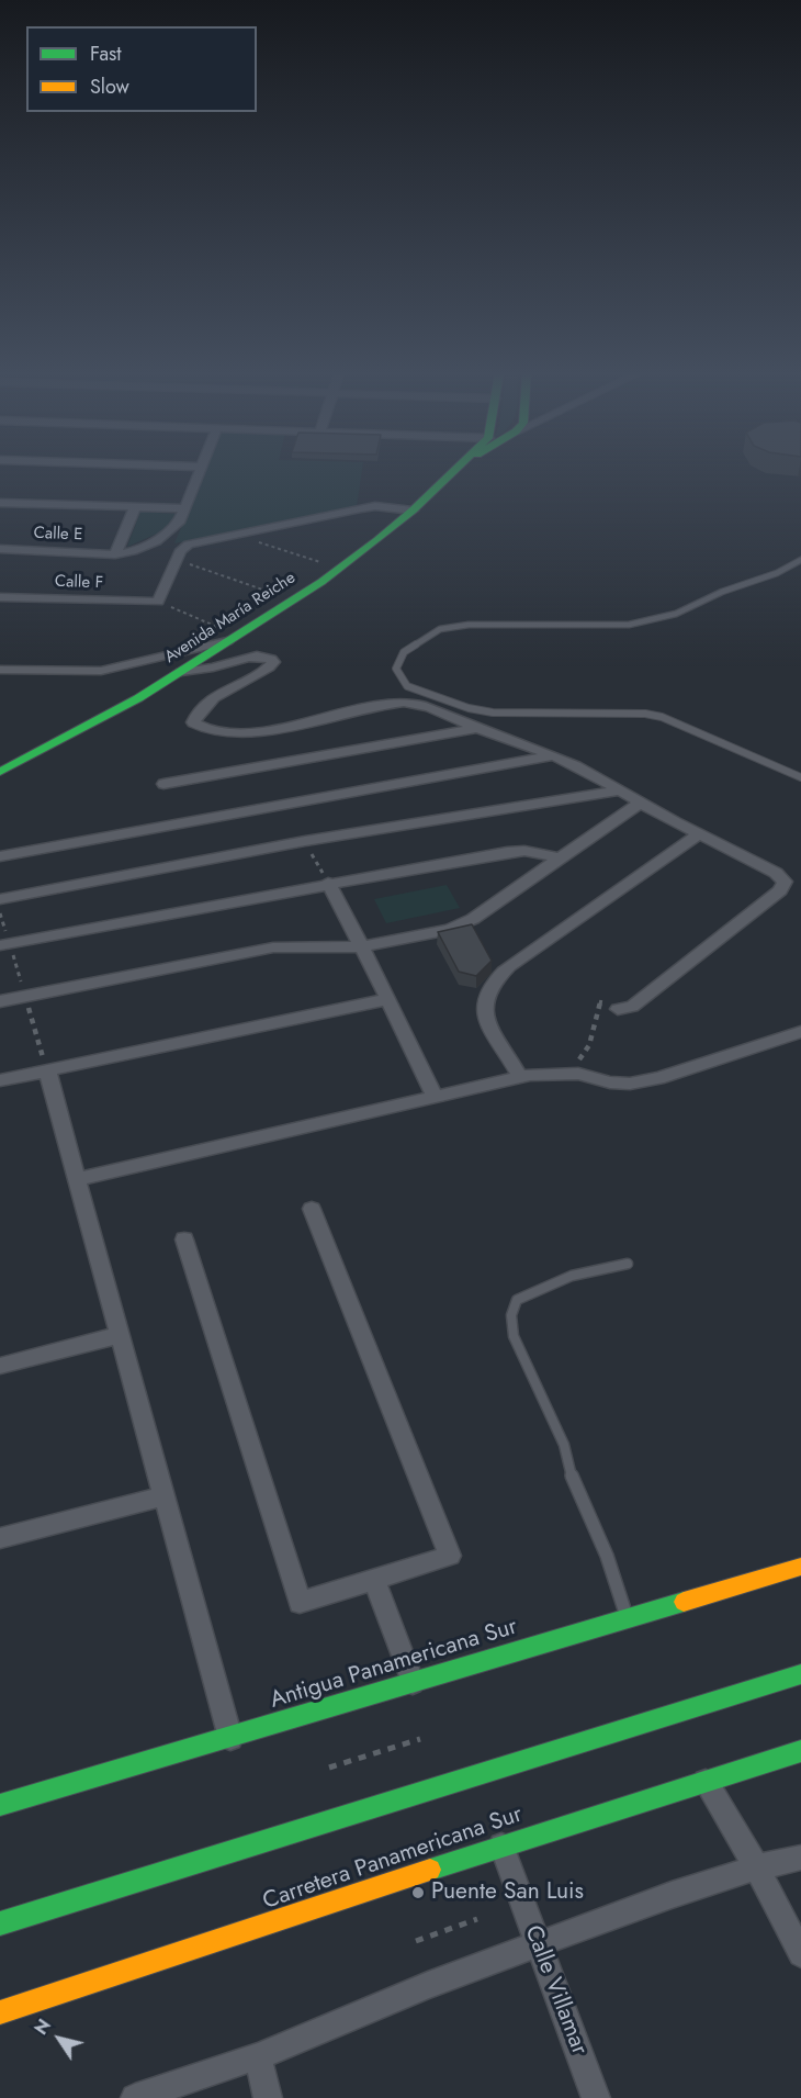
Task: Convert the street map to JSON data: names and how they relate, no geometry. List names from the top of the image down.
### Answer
{
  "streets": {
    "main road": ["Avenida María Reiche", "Antigua Panamericana Sur", "Carretera Panamericana Sur"],
    "street": ["Calle E", "Calle F", "Calle Villamar"]
  },
  "crossings": [
    ["Carretera Panamericana Sur", "Calle Villamar"]
  ],
  "places": ["Puente San Luis"],
  "legend": ["Fast", "Slow"],
  "north": "top left"
}
